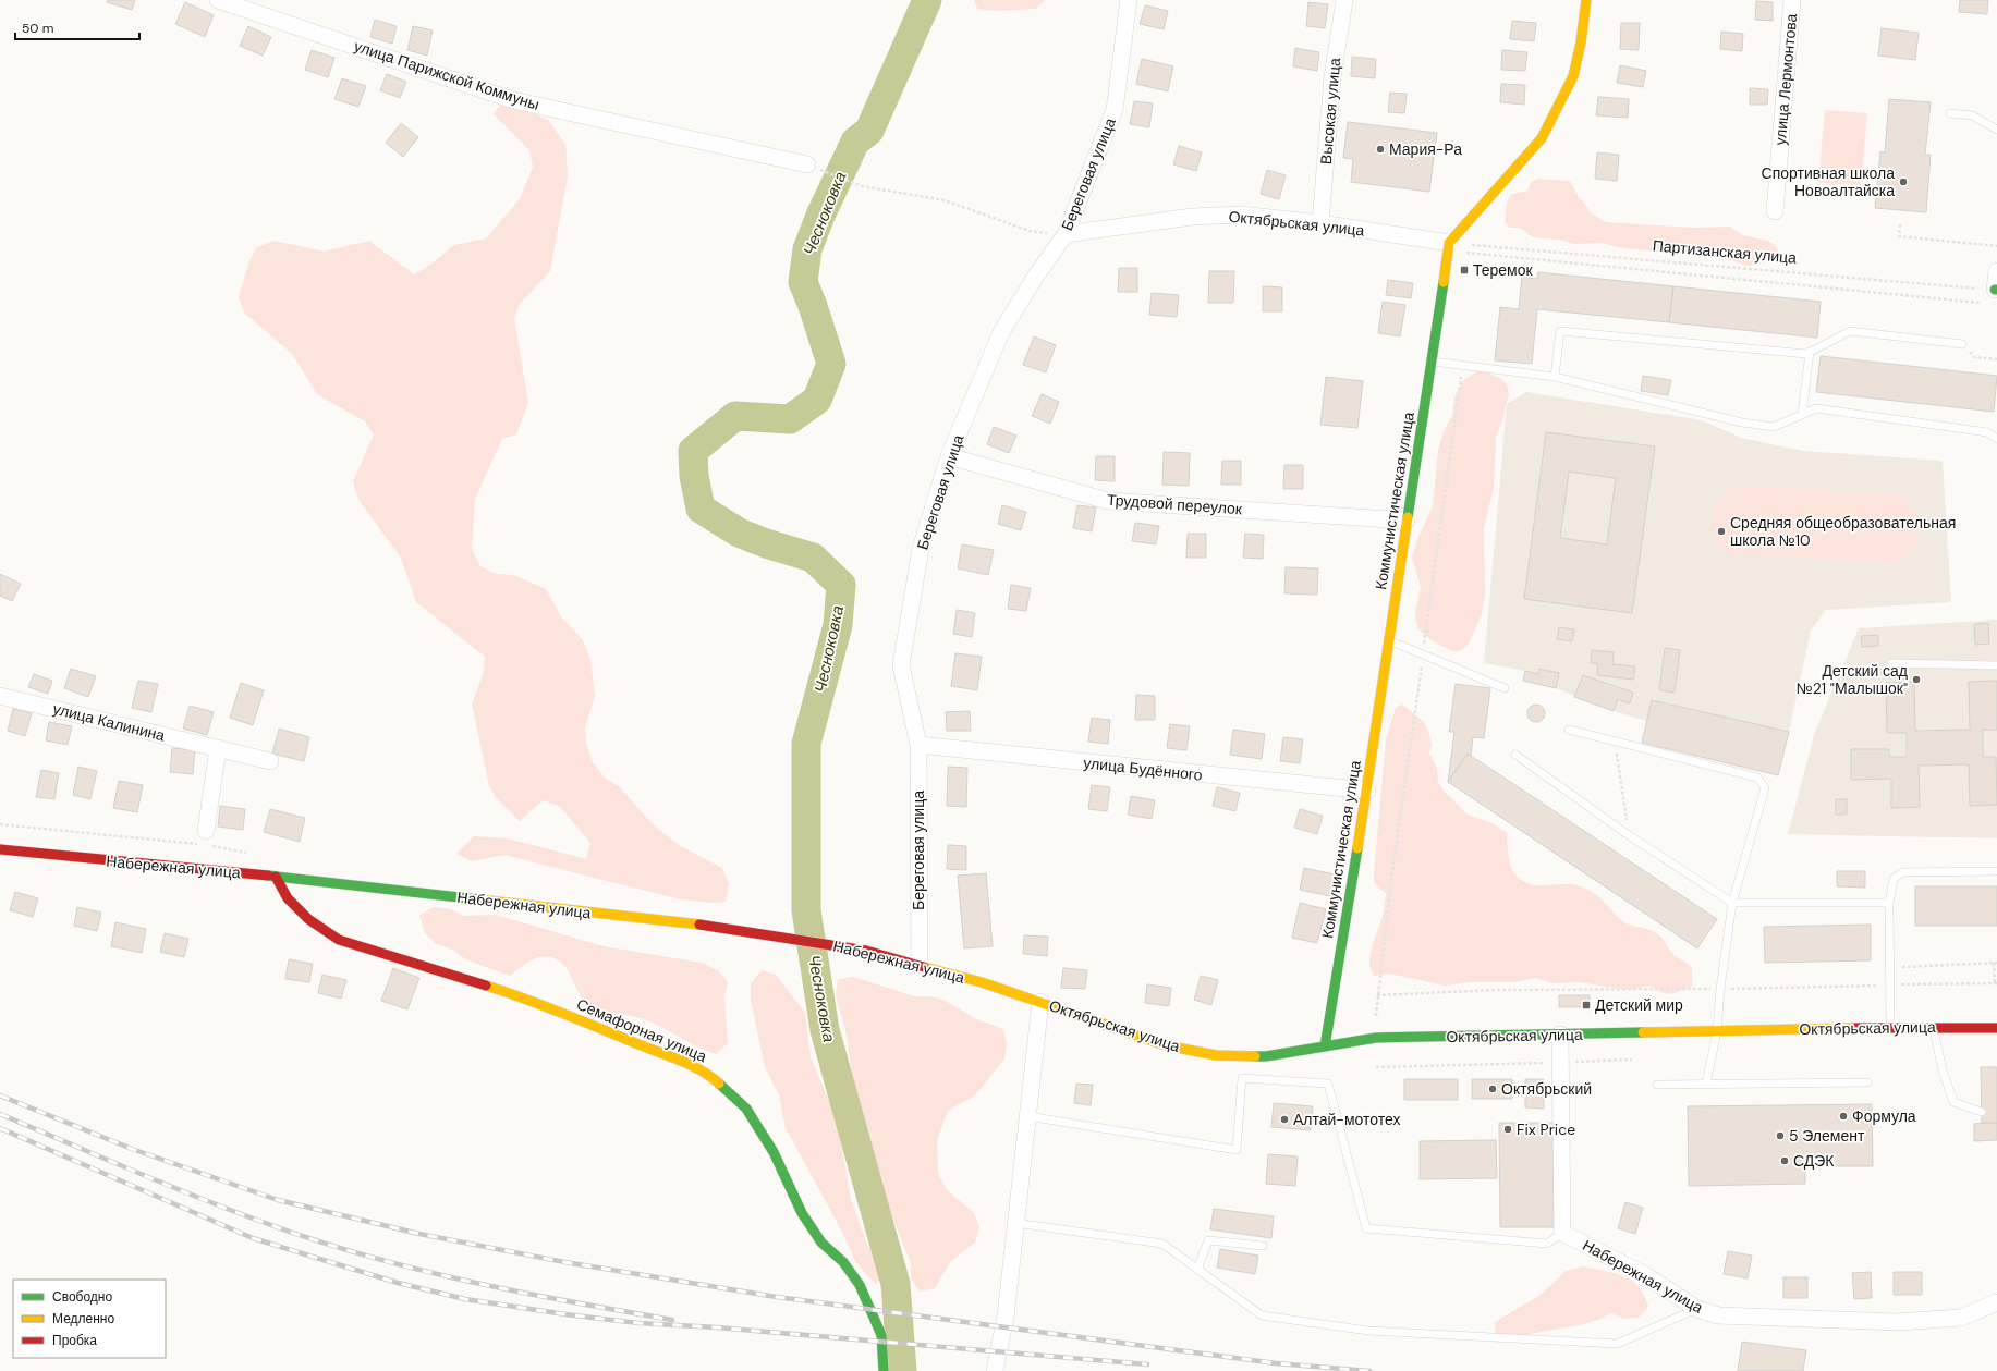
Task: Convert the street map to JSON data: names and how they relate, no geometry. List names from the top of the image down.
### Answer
{
  "streets": {
    "street": [
      "улица Парижской Коммуны",
      "улица Лермонтова",
      "Высокая улица",
      "Береговая улица",
      "Октябрьская улица",
      "Коммунистическая улица",
      "Трудовой переулок",
      "улица Калинина",
      "улица Будённого",
      "Набережная улица",
      "Семафорная улица"
    ],
    "path": ["Партизанская улица"]
  },
  "crossings": [
    ["Высокая улица", "Октябрьская улица"],
    ["Береговая улица", "Октябрьская улица"],
    ["Береговая улица", "Трудовой переулок"],
    ["Береговая улица", "улица Будённого"],
    ["Береговая улица", "Набережная улица"],
    ["Октябрьская улица", "Партизанская улица"],
    ["Октябрьская улица", "Коммунистическая улица"],
    ["Октябрьская улица", "Набережная улица"],
    ["Партизанская улица", "Коммунистическая улица"],
    ["Коммунистическая улица", "Трудовой переулок"],
    ["Коммунистическая улица", "улица Будённого"],
    ["Набережная улица", "Семафорная улица"]
  ],
  "water": ["Чесноковка"],
  "places": {
    "other": [
      "Мария-Ра",
      "Спортивная школа Новоалтайска",
      "Средняя общеобразовательная школа №10",
      "Детский сад №21 \"Малышок\"",
      "Октябрьский",
      "Формула",
      "Алтай-мототех",
      "Fix Price",
      "5 Элемент",
      "СДЭК"
    ],
    "transit": ["Теремок", "Детский мир"]
  },
  "legend": ["Свободно", "Медленно", "Пробка"],
  "scale_bar": "50 m"
}
